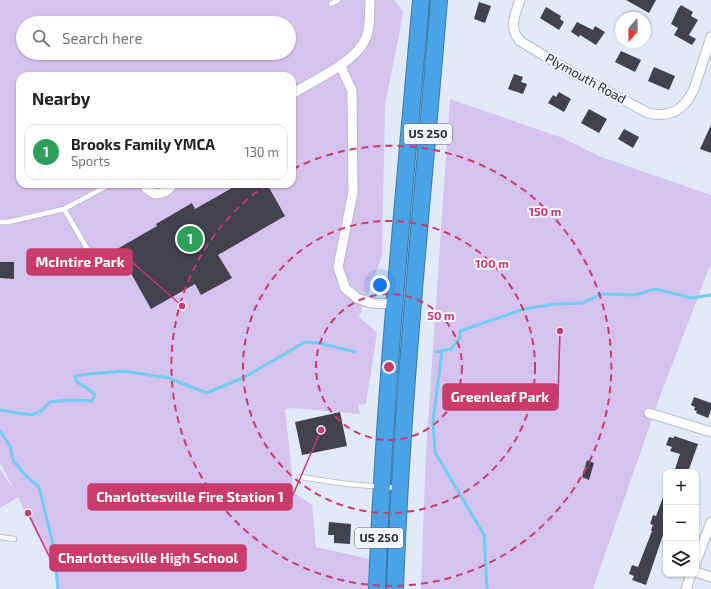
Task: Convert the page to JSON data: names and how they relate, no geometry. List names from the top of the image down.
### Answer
{
  "streets": {
    "highway": ["US 250"],
    "street": ["Plymouth Road"]
  },
  "places": [
    "McIntire Park",
    "Greenleaf Park",
    "Charlottesville Fire Station 1",
    "Charlottesville High School"
  ],
  "north": "bottom",
  "page": {
    "search": "Search here",
    "heading": "Nearby",
    "list": [
      {
        "mark": "1",
        "name": "Brooks Family YMCA",
        "note": "Sports",
        "value": "130 m"
      }
    ],
    "pins": "1",
    "map_buttons": ["+", "−"]
  },
  "rings": ["150 m", "100 m", "50 m"]
}
